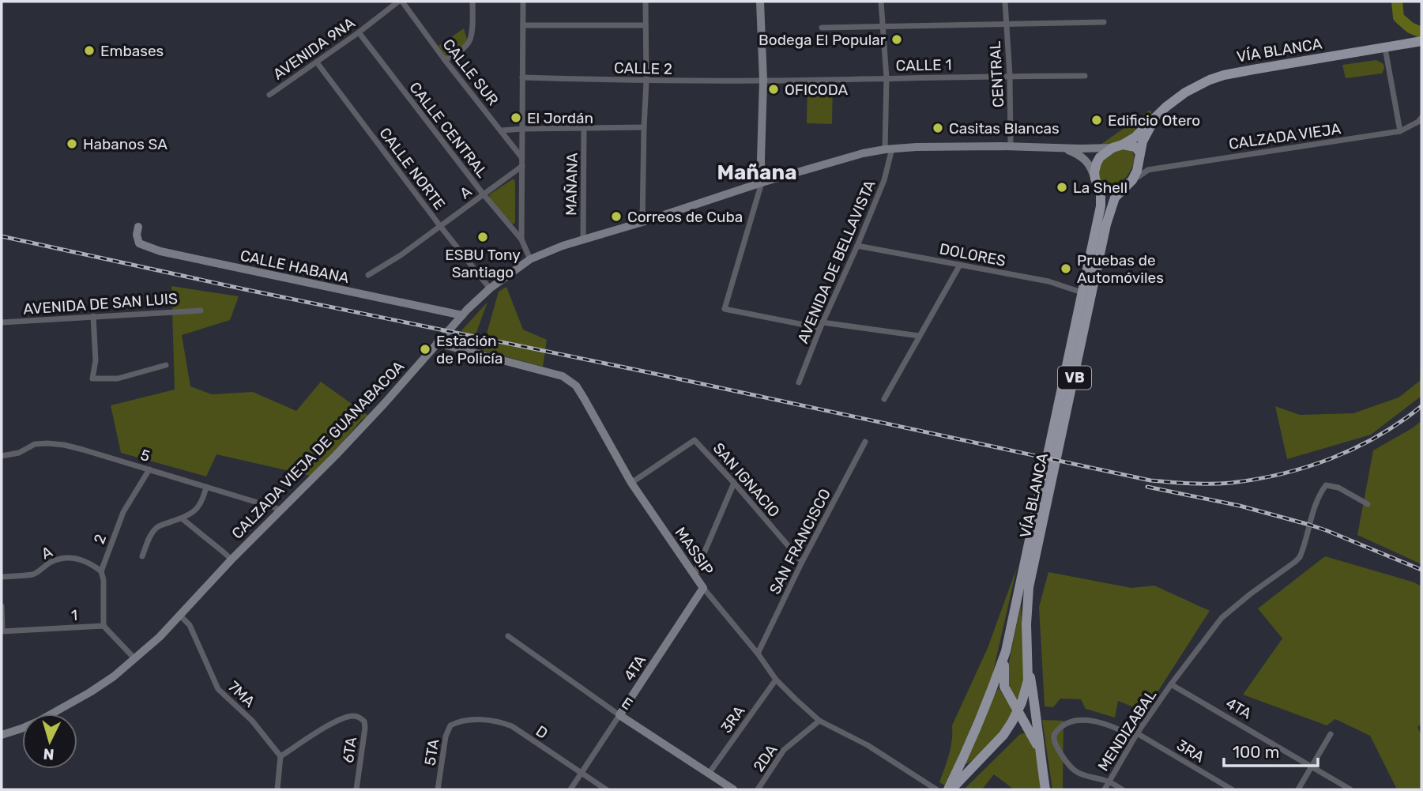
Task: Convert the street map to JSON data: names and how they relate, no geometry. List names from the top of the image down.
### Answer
{
  "streets": {
    "main road": [
      "VÍA BLANCA",
      "CALLE HABANA",
      "VB",
      "CALZADA VIEJA DE GUANABACOA",
      "MASSIP",
      "4TA",
      "E"
    ],
    "street": [
      "AVENIDA 9NA",
      "CALLE 1",
      "CALLE 2",
      "CALLE SUR",
      "CENTRAL",
      "CALLE CENTRAL",
      "CALZADA VIEJA",
      "CALLE NORTE",
      "MAÑANA",
      "A",
      "DOLORES",
      "AVENIDA DE BELLAVISTA",
      "AVENIDA DE SAN LUIS",
      "5",
      "SAN IGNACIO",
      "2",
      "SAN FRANCISCO",
      "1",
      "7MA",
      "3RA",
      "MENDIZABAL",
      "D",
      "6TA",
      "5TA",
      "2DA"
    ]
  },
  "crossings": [
    ["AVENIDA 9NA", "CALLE SUR"],
    ["AVENIDA 9NA", "CALLE CENTRAL"],
    ["AVENIDA 9NA", "CALLE NORTE"],
    ["VÍA BLANCA", "CALZADA VIEJA"],
    ["VÍA BLANCA", "DOLORES"],
    ["VÍA BLANCA", "VB"],
    ["VÍA BLANCA", "CALZADA VIEJA DE GUANABACOA"],
    ["CALLE 1", "CALLE 2"],
    ["CALLE 1", "CENTRAL"],
    ["CALLE 1", "AVENIDA DE BELLAVISTA"],
    ["CENTRAL", "CALZADA VIEJA DE GUANABACOA"],
    ["CALLE CENTRAL", "A"],
    ["CALZADA VIEJA", "VB"],
    ["CALZADA VIEJA", "CALZADA VIEJA DE GUANABACOA"],
    ["CALLE NORTE", "A"],
    ["CALLE NORTE", "CALZADA VIEJA DE GUANABACOA"],
    ["MAÑANA", "CALZADA VIEJA DE GUANABACOA"],
    ["A", "2"],
    ["DOLORES", "AVENIDA DE BELLAVISTA"],
    ["AVENIDA DE BELLAVISTA", "CALZADA VIEJA DE GUANABACOA"],
    ["CALLE HABANA", "CALZADA VIEJA DE GUANABACOA"],
    ["VB", "CALZADA VIEJA DE GUANABACOA"],
    ["CALZADA VIEJA DE GUANABACOA", "5"],
    ["CALZADA VIEJA DE GUANABACOA", "MASSIP"],
    ["CALZADA VIEJA DE GUANABACOA", "7MA"],
    ["5", "2"],
    ["SAN IGNACIO", "SAN FRANCISCO"],
    ["SAN IGNACIO", "MASSIP"],
    ["2", "1"],
    ["SAN FRANCISCO", "MASSIP"],
    ["MASSIP", "4TA"],
    ["MASSIP", "3RA"],
    ["MASSIP", "2DA"],
    ["4TA", "E"],
    ["4TA", "MENDIZABAL"],
    ["4TA", "D"],
    ["7MA", "6TA"],
    ["E", "3RA"],
    ["3RA", "MENDIZABAL"],
    ["D", "5TA"]
  ],
  "districts": ["Mañana"],
  "places": [
    "Bodega El Popular",
    "Embases",
    "OFICODA",
    "El Jordán",
    "Edificio Otero",
    "Casitas Blancas",
    "Habanos SA",
    "La Shell",
    "Correos de Cuba",
    "ESBU Tony Santiago",
    "Pruebas de Automóviles",
    "Estación de Policía"
  ],
  "scale_bar": "100 m",
  "north": "bottom"
}
